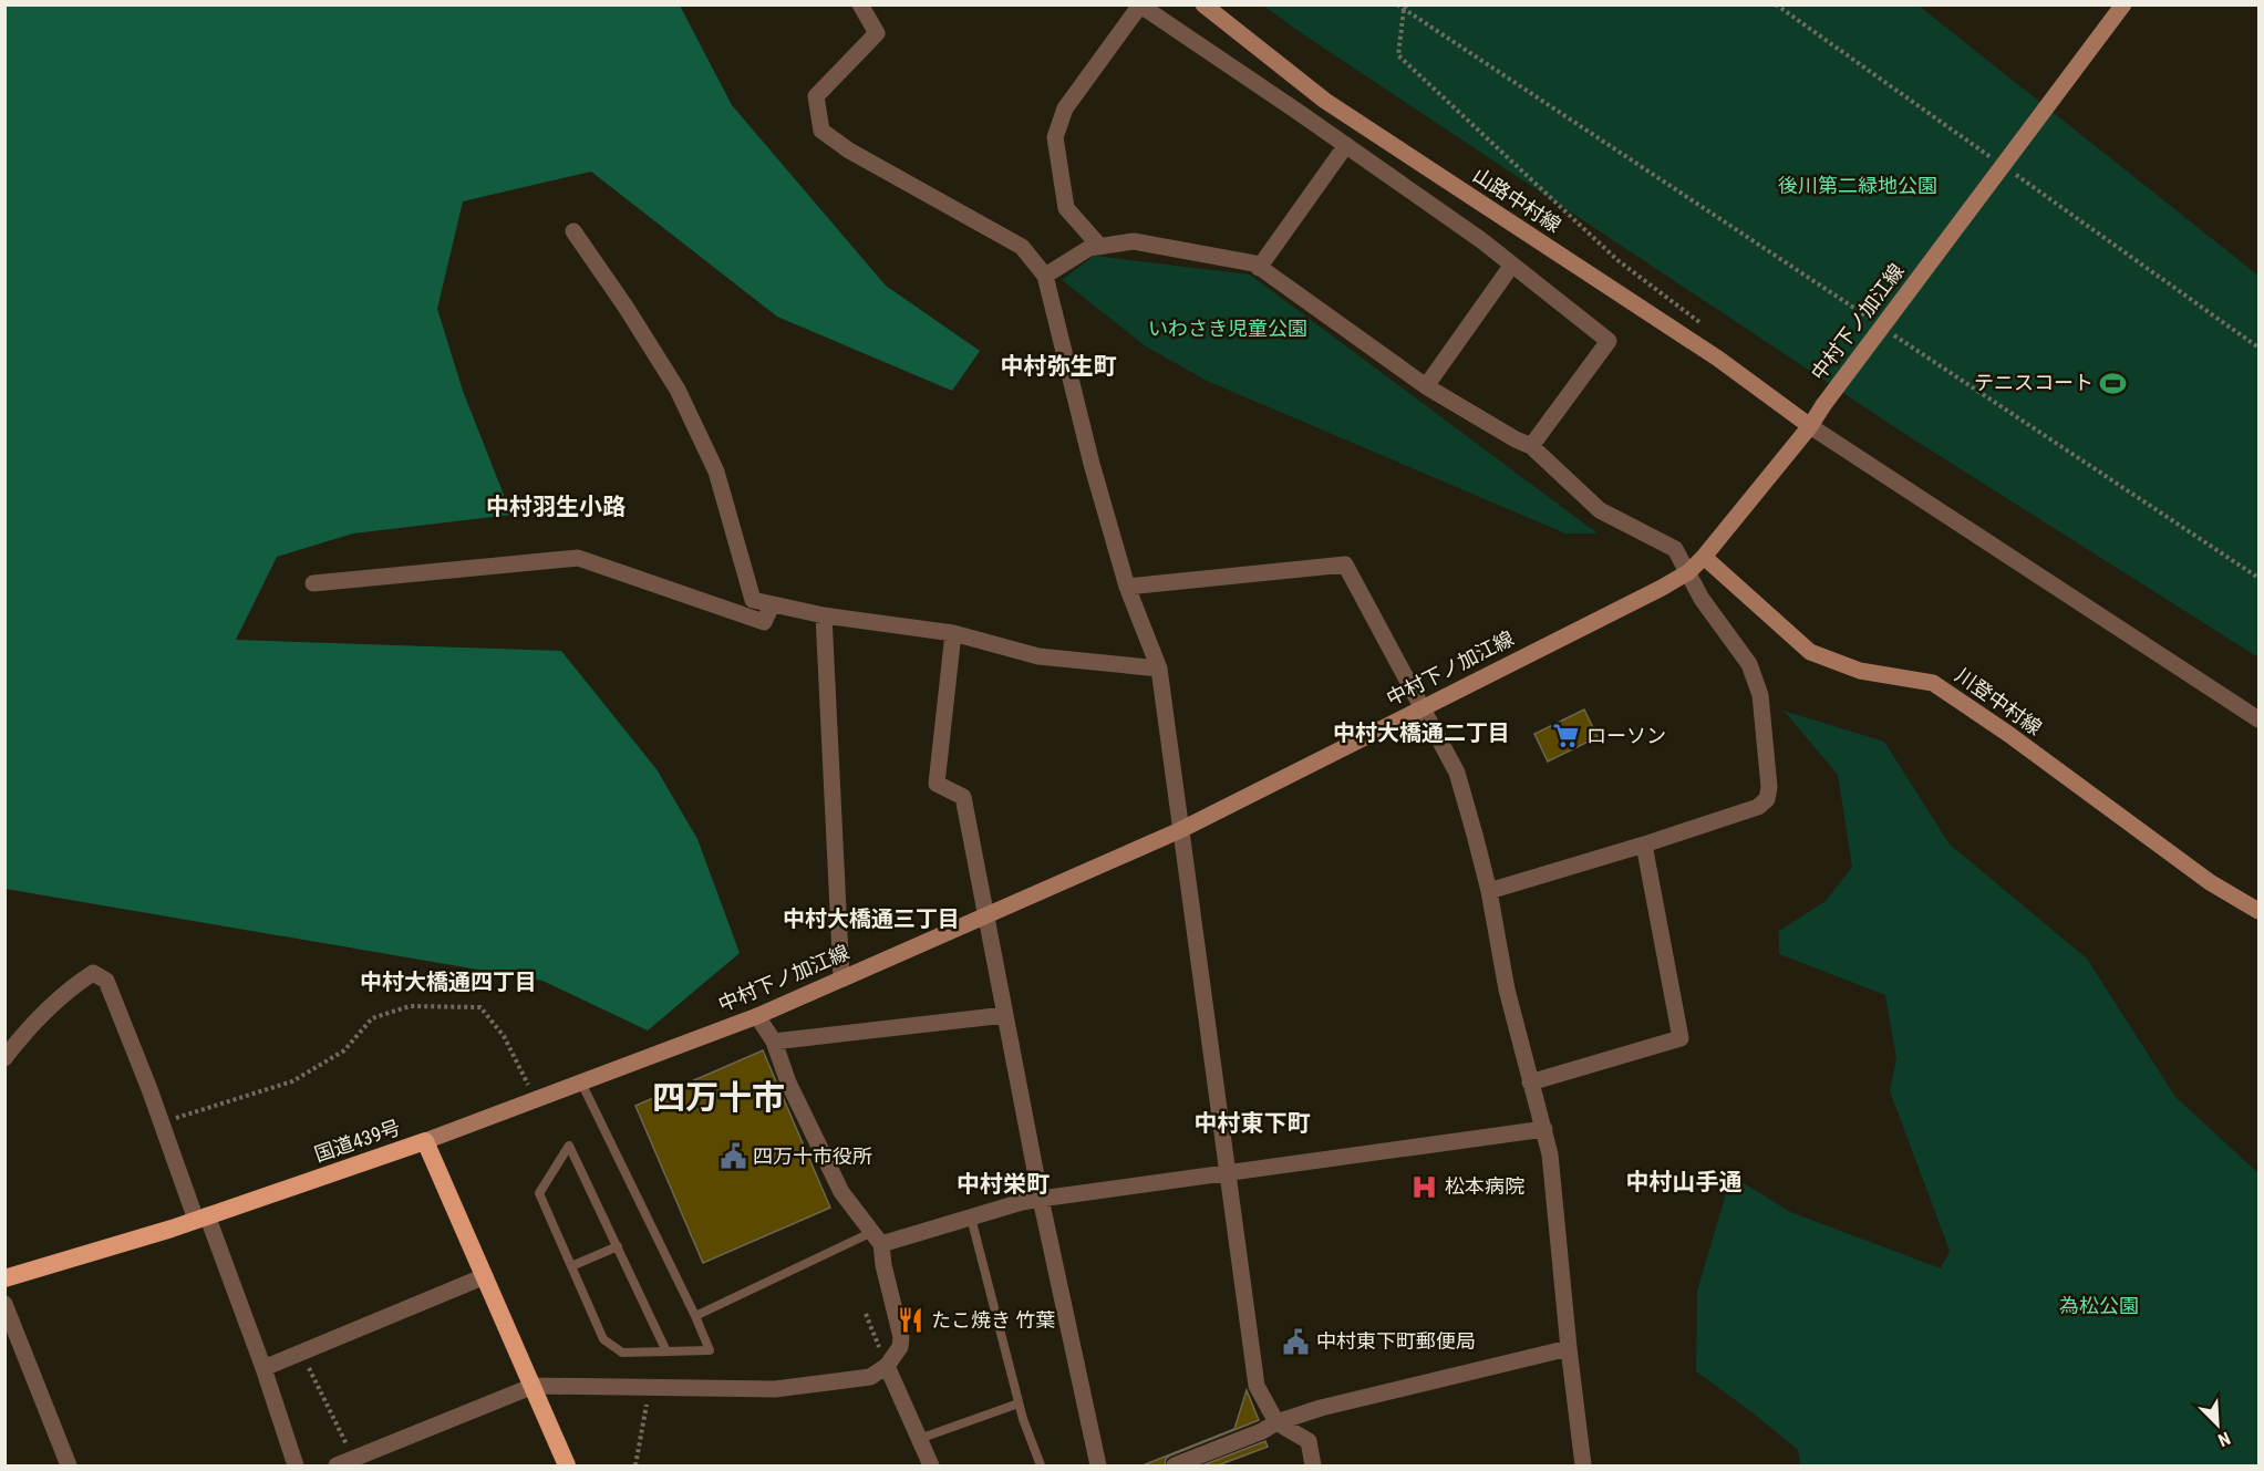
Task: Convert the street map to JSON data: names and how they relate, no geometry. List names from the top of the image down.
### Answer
{
  "streets": {
    "highway": ["国道439号"],
    "main road": ["山路中村線", "中村下ノ加江線", "川登中村線"]
  },
  "crossings": [
    ["山路中村線", "中村下ノ加江線"],
    ["中村下ノ加江線", "川登中村線"],
    ["中村下ノ加江線", "国道439号"]
  ],
  "districts": [
    "中村弥生町",
    "中村羽生小路",
    "中村大橋通二丁目",
    "中村大橋通三丁目",
    "中村大橋通四丁目",
    "四万十市",
    "中村東下町",
    "中村山手通",
    "中村栄町"
  ],
  "parks": ["後川第二緑地公園", "いわさき児童公園", "為松公園"],
  "places": {
    "sports": ["テニスコート"],
    "supermarket": ["ローソン"],
    "public building": ["四万十市役所", "中村東下町郵便局"],
    "hospital": ["松本病院"],
    "restaurant": ["たこ焼き 竹葉"]
  },
  "north": "bottom right"
}
